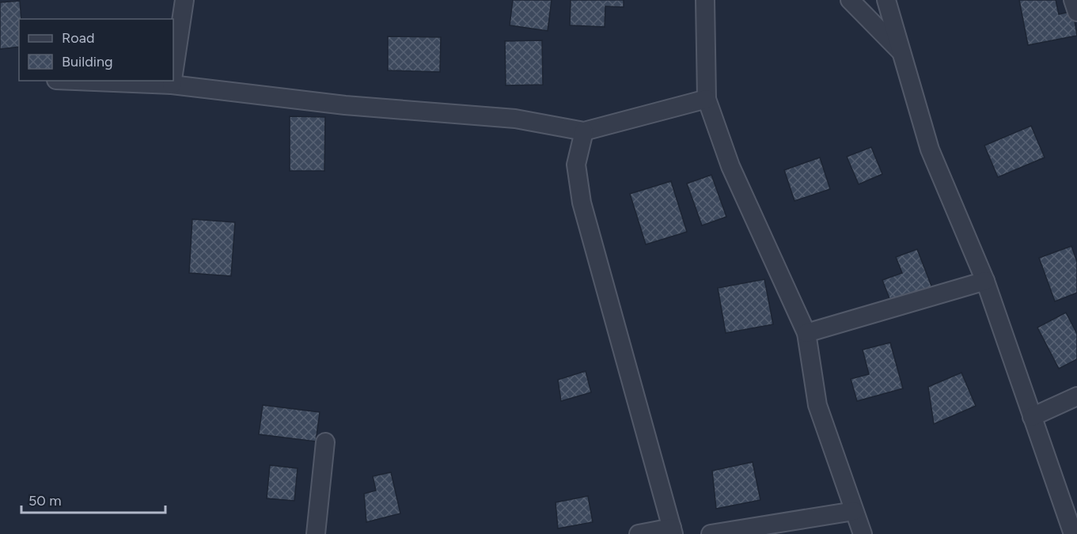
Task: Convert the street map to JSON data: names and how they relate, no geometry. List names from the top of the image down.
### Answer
{
  "legend": ["Road", "Building"],
  "scale_bar": "50 m"
}
